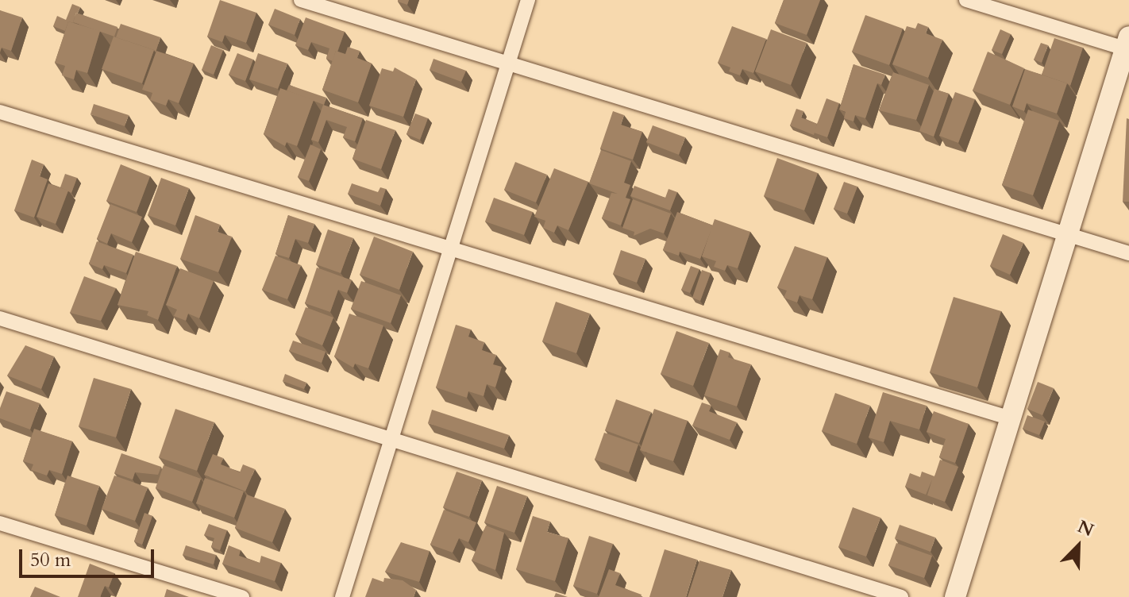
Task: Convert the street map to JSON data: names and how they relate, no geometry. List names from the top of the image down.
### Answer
{
  "scale_bar": "50 m",
  "north": "top right"
}
